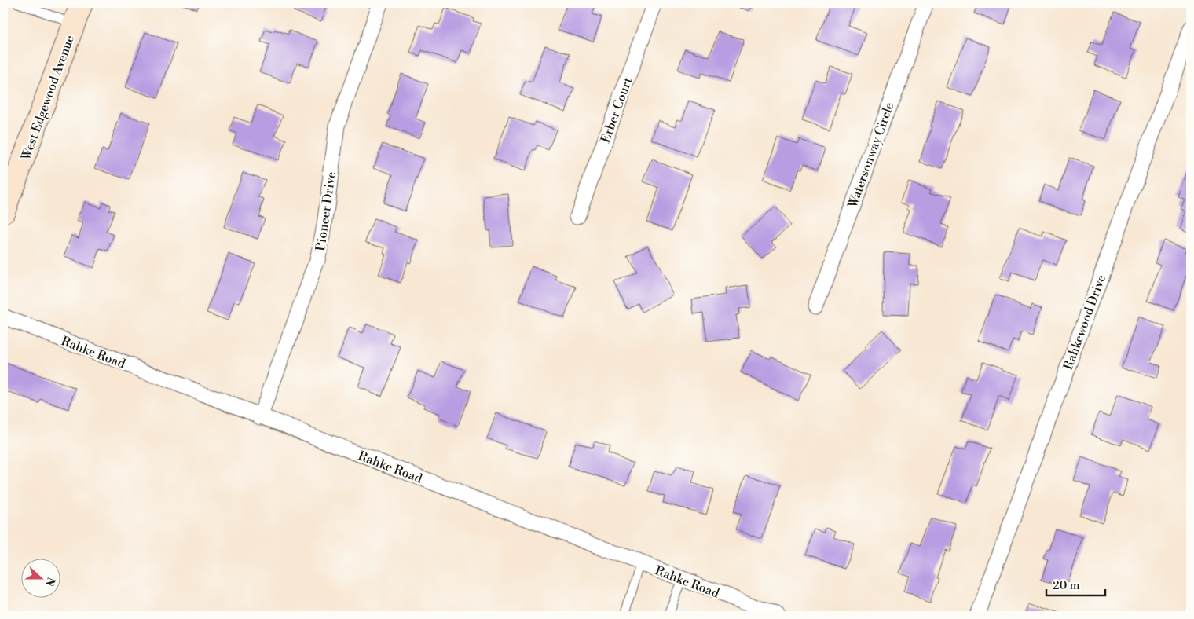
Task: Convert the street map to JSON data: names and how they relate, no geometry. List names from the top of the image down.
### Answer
{
  "streets": {
    "main road": ["West Edgewood Avenue"],
    "street": [
      "Erber Court",
      "Watersonway Circle",
      "Pioneer Drive",
      "Rahkewood Drive",
      "Rahke Road"
    ]
  },
  "crossings": [
    ["Pioneer Drive", "Rahke Road"]
  ],
  "scale_bar": "20 m",
  "north": "right"
}
